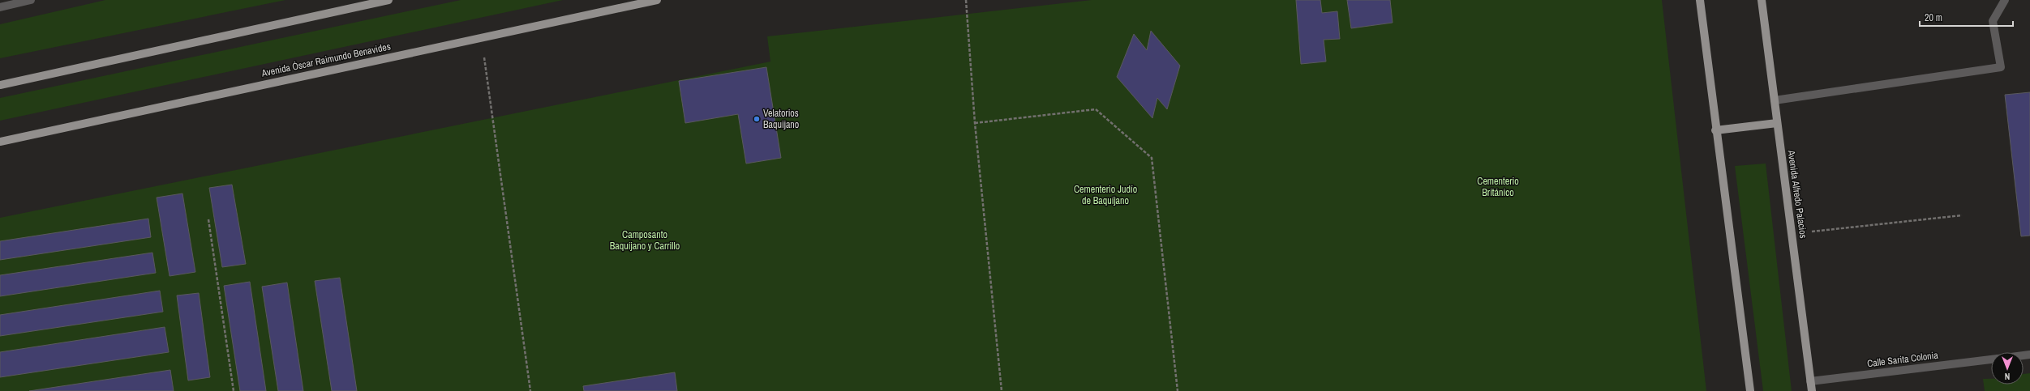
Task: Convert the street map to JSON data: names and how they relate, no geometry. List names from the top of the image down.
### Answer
{
  "streets": {
    "main road": ["Avenida Óscar Raimundo Benavides", "Avenida Alfredo Palacios"],
    "street": ["Calle Sarita Colonia"]
  },
  "crossings": [
    ["Avenida Alfredo Palacios", "Calle Sarita Colonia"]
  ],
  "parks": ["Cementerio Británico", "Cementerio Judío de Baquíjano", "Camposanto Baquíjano y Carrillo"],
  "places": ["Velatorios Baquijano"],
  "scale_bar": "20 m",
  "north": "bottom"
}
